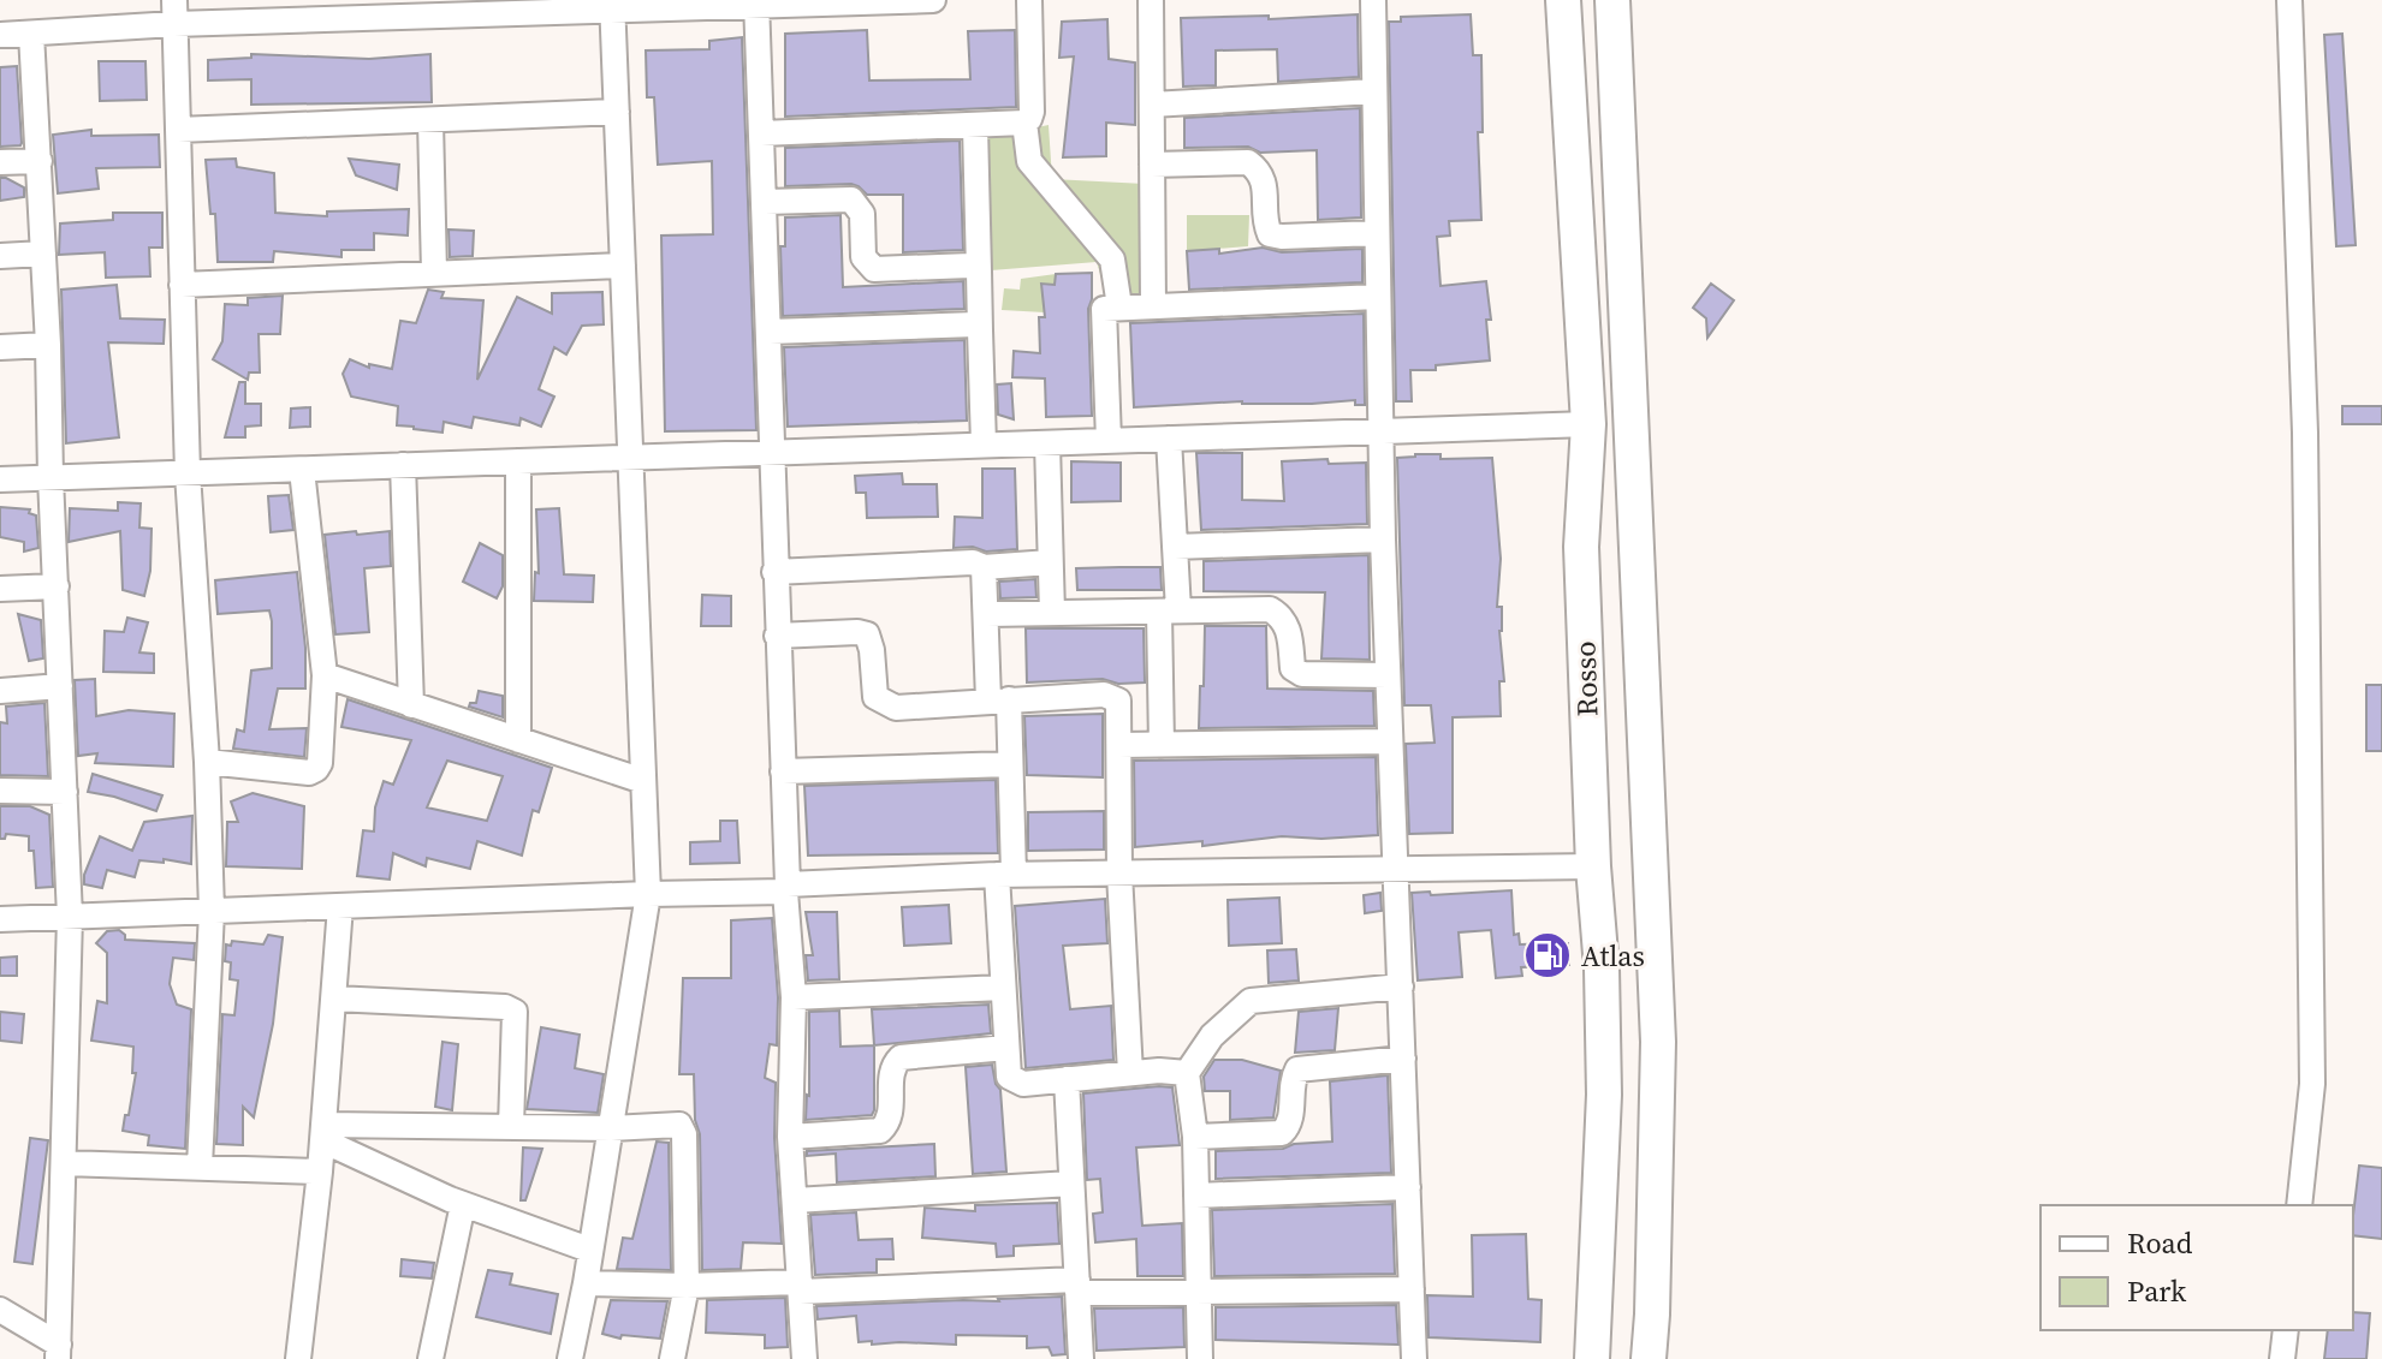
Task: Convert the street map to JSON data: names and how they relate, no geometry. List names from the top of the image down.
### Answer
{
  "streets": {
    "highway": ["Rosso"]
  },
  "places": {
    "fuel station": ["Atlas"]
  },
  "legend": ["Road", "Park"]
}
